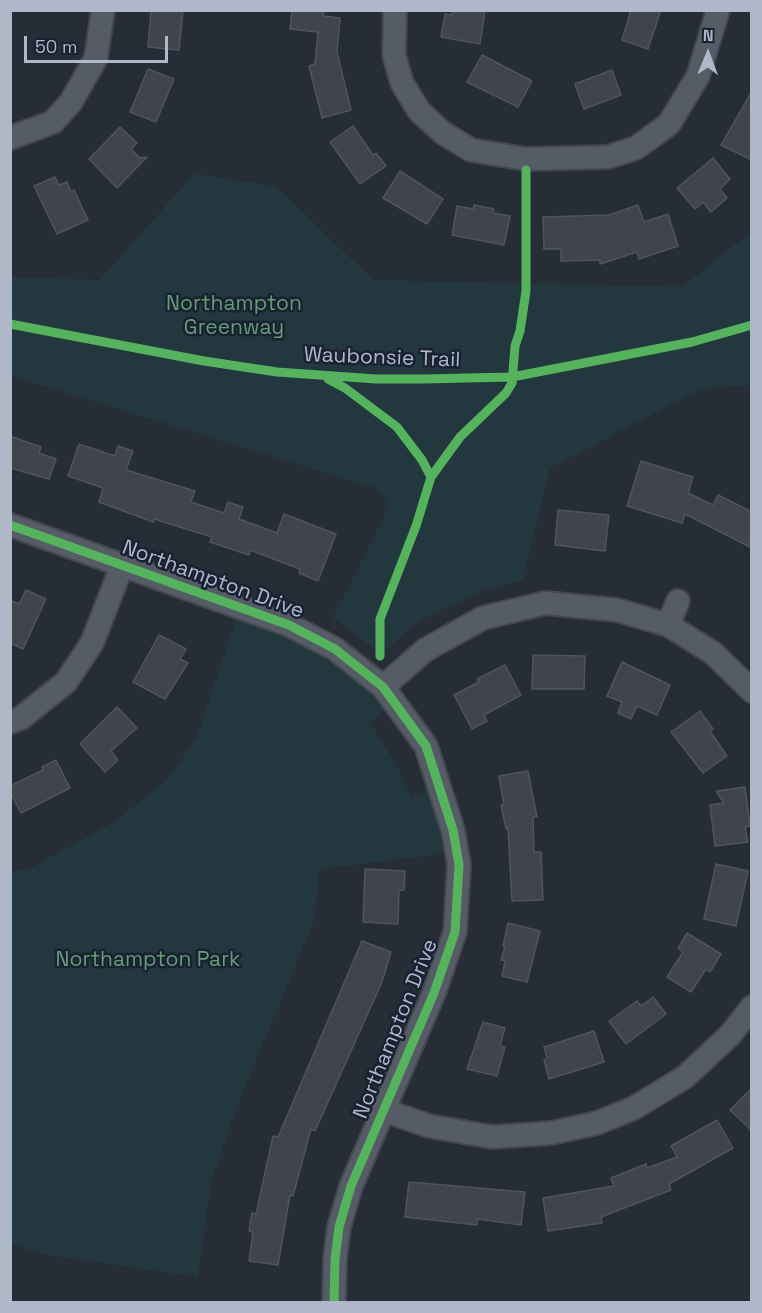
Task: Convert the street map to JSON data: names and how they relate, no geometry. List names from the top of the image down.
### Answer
{
  "streets": {
    "street": ["Northampton Drive"],
    "cycle path": ["Waubonsie Trail"]
  },
  "parks": ["Northampton Greenway", "Northampton Park"],
  "scale_bar": "50 m",
  "north": "top"
}
